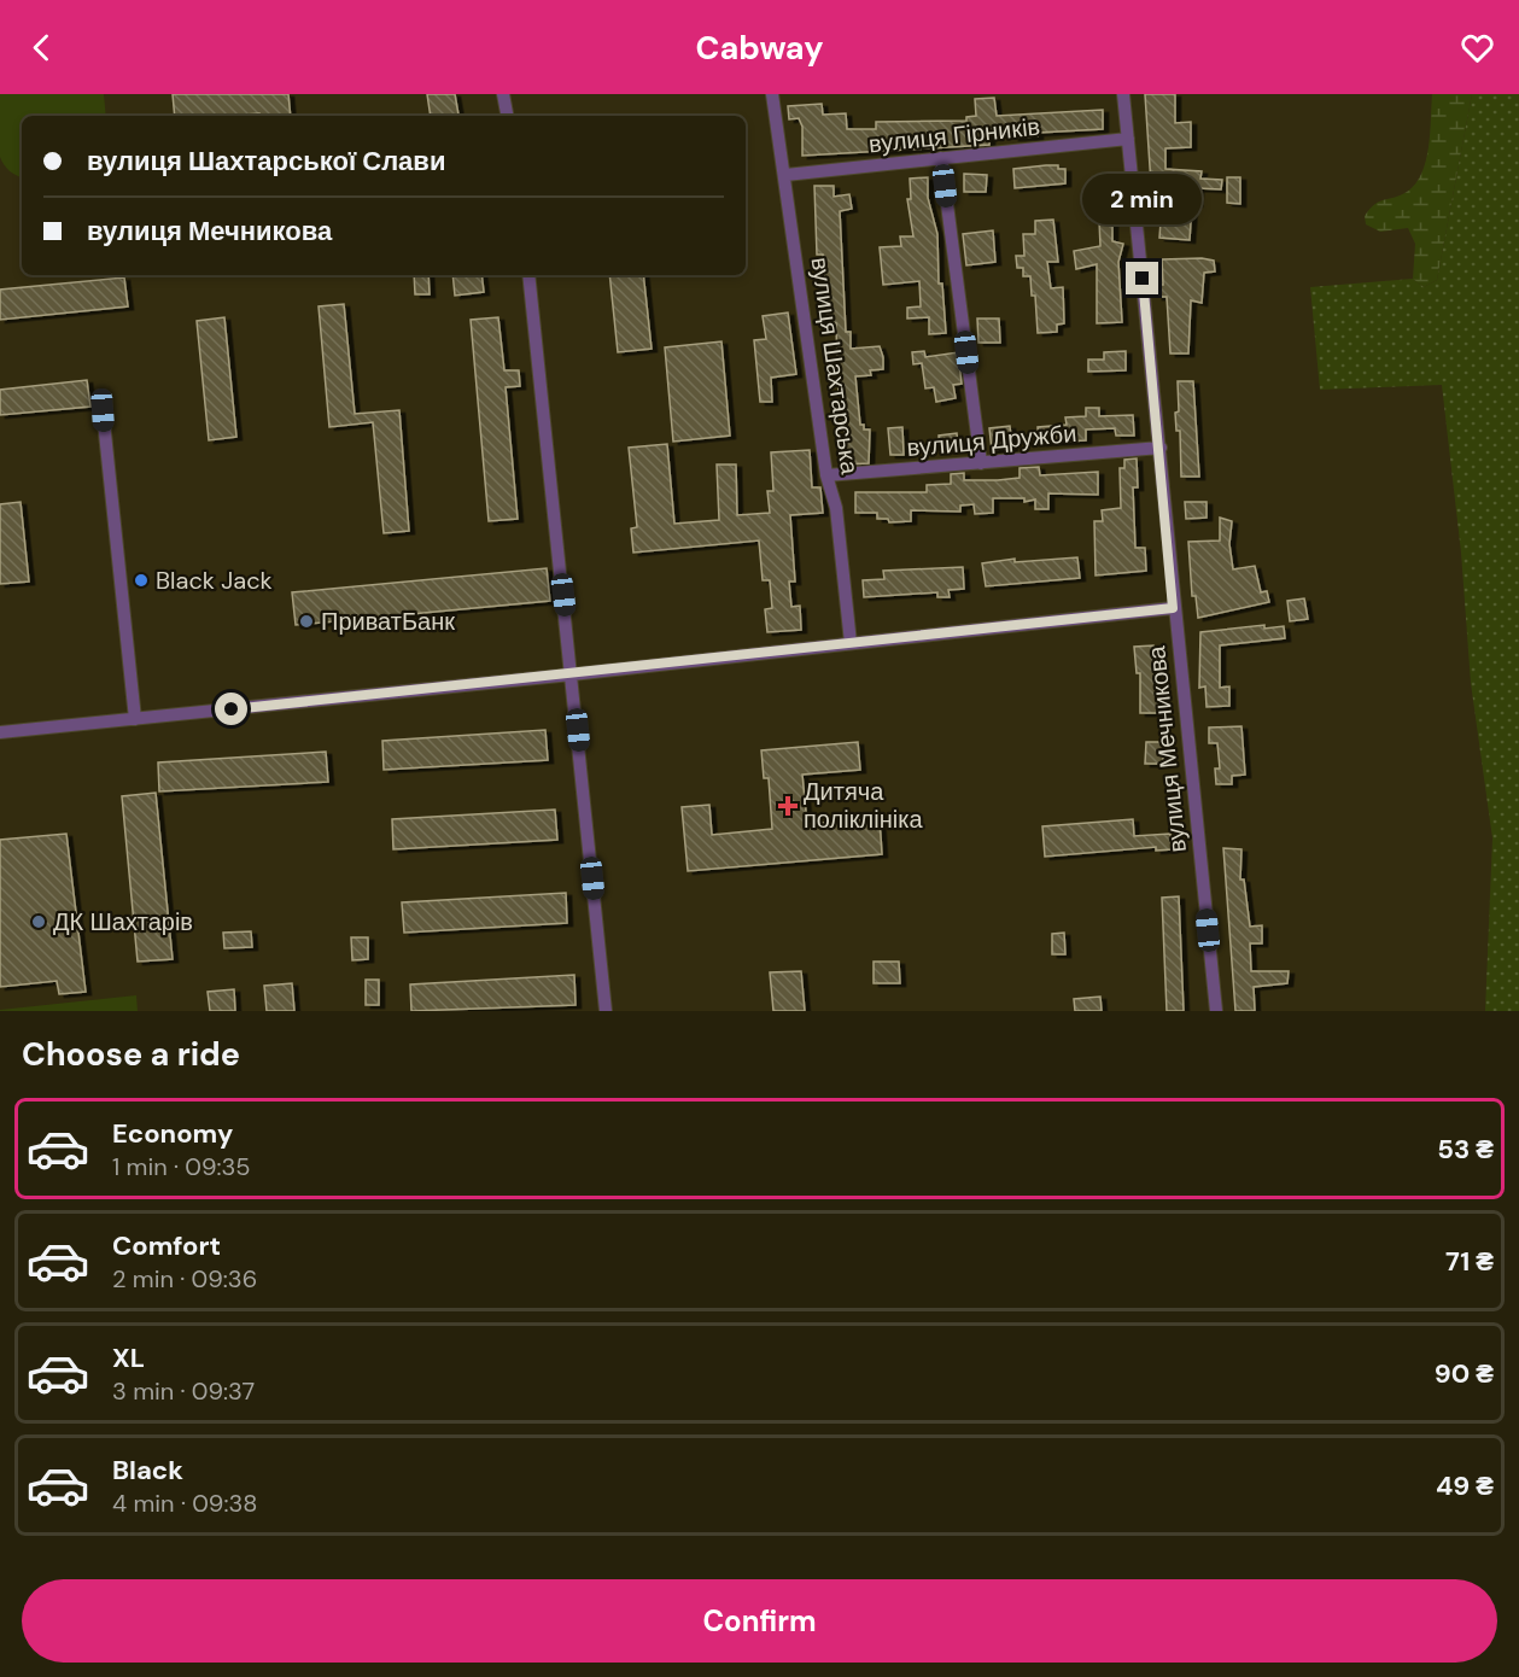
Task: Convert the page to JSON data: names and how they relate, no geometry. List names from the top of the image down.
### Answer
{
  "streets": {
    "street": [
      "вулиця Гірників",
      "вулиця Шахтарська",
      "вулиця Дружби",
      "вулиця Мечникова"
    ]
  },
  "crossings": [
    ["вулиця Гірників", "вулиця Шахтарська"],
    ["вулиця Гірників", "вулиця Мечникова"],
    ["вулиця Шахтарська", "вулиця Дружби"],
    ["вулиця Дружби", "вулиця Мечникова"]
  ],
  "places": {
    "other": ["Black Jack", "ПриватБанк", "ДК Шахтарів"],
    "health": ["Дитяча поліклініка"]
  },
  "page": {
    "header": "Cabway",
    "banner": ["вулиця Шахтарської Слави", "вулиця Мечникова"],
    "bubble": "2 min",
    "heading": "Choose a ride",
    "list": [
      {
        "name": "Economy",
        "note": "1 min · 09:35",
        "value": "53 ₴"
      },
      {
        "name": "Comfort",
        "note": "2 min · 09:36",
        "value": "71 ₴"
      },
      {
        "name": "XL",
        "note": "3 min · 09:37",
        "value": "90 ₴"
      },
      {
        "name": "Black",
        "note": "4 min · 09:38",
        "value": "49 ₴"
      }
    ],
    "buttons": "Confirm"
  }
}
